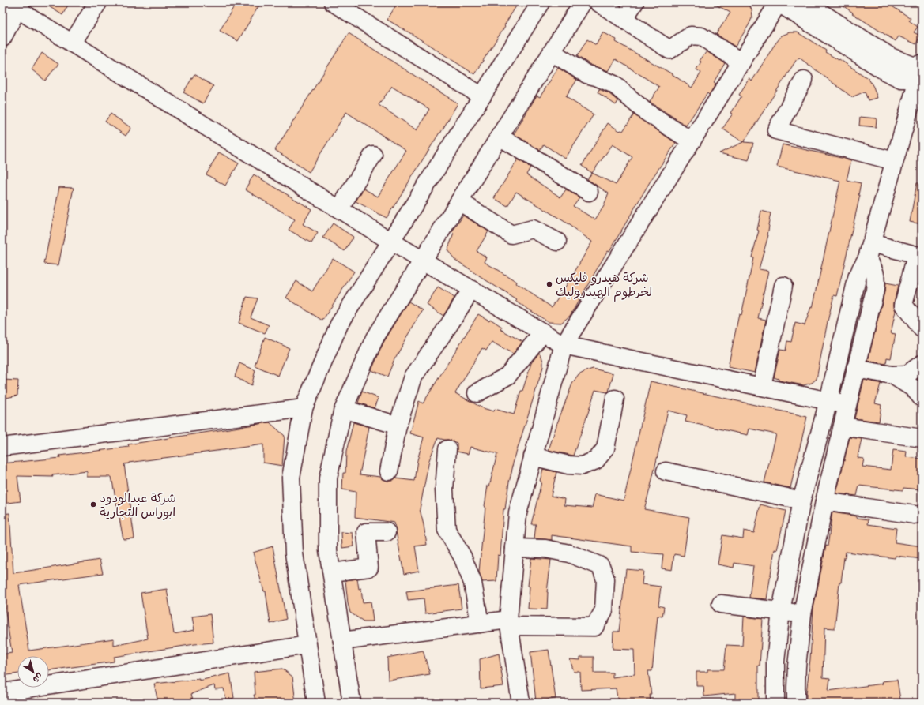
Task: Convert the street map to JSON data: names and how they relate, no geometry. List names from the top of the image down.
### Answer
{
  "places": ["شركة هيدرو فليكس لخرطوم الهيدروليك", "شركة عبدالودود ابوراس التجارية"],
  "north": "bottom right"
}
